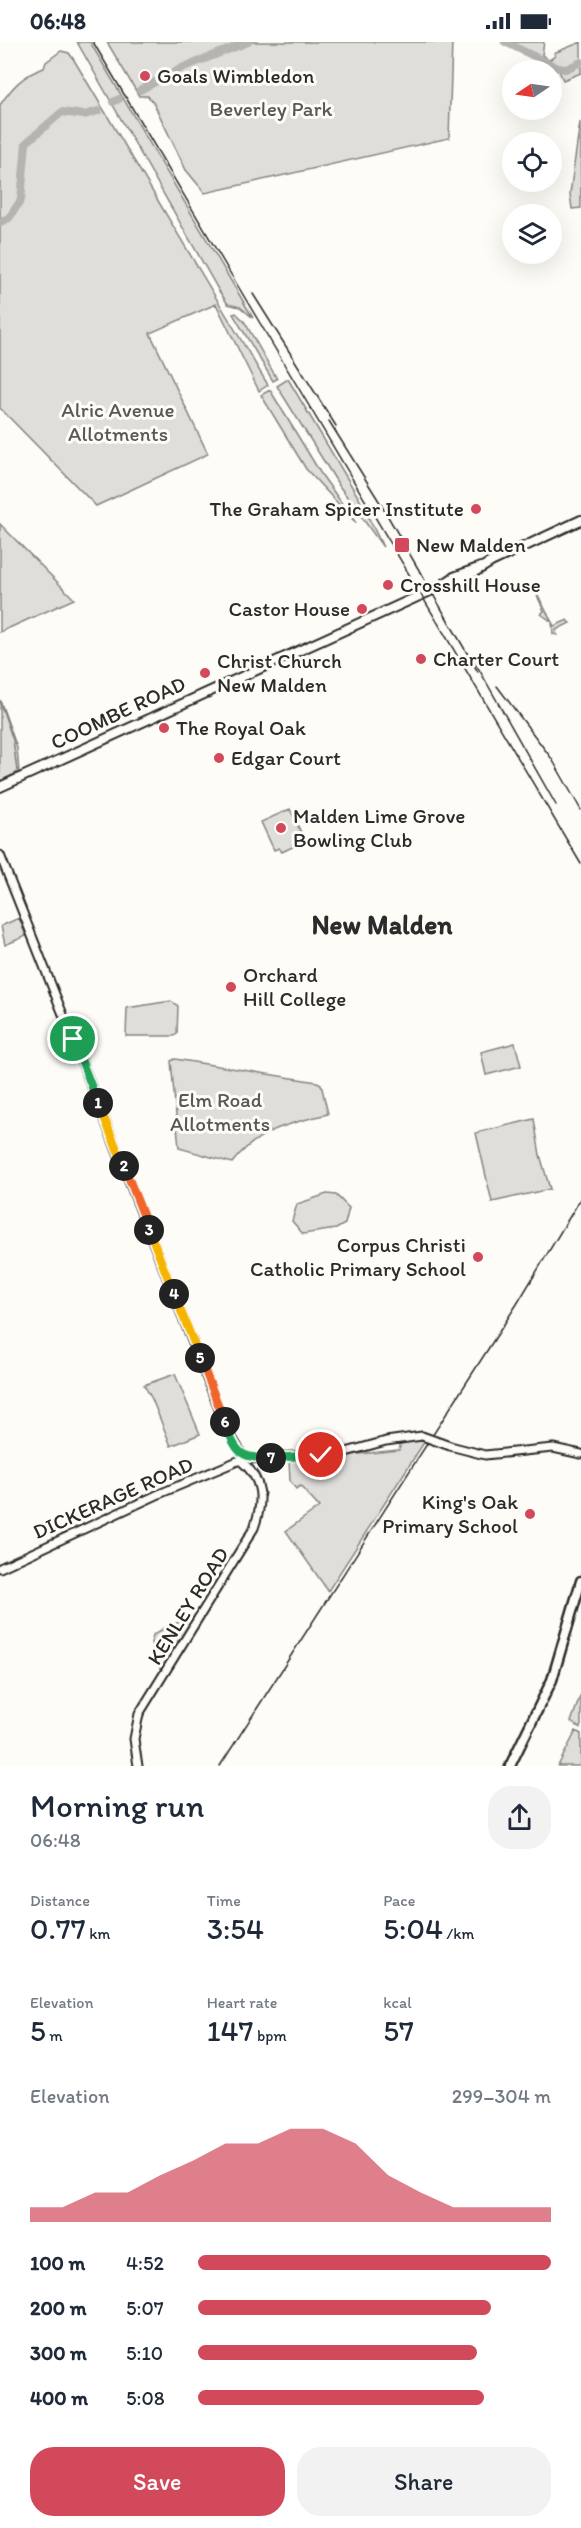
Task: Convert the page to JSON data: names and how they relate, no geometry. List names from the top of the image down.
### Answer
{
  "streets": {
    "main road": ["COOMBE ROAD"],
    "street": ["DICKERAGE ROAD", "KENLEY ROAD"]
  },
  "crossings": [
    ["DICKERAGE ROAD", "KENLEY ROAD"]
  ],
  "districts": ["New Malden"],
  "parks": ["Beverley Park", "Alric Avenue Allotments", "Elm Road Allotments"],
  "places": {
    "other": [
      "Goals Wimbledon",
      "The Graham Spicer Institute",
      "Crosshill House",
      "Castor House",
      "Charter Court",
      "Christ Church New Malden",
      "The Royal Oak",
      "Edgar Court",
      "Malden Lime Grove Bowling Club",
      "Orchard Hill College",
      "Corpus Christi Catholic Primary School",
      "King's Oak Primary School"
    ],
    "transit": ["New Malden"]
  },
  "north": "left",
  "page": {
    "status": "06:48",
    "pins": [
      "1",
      "2",
      "3",
      "4",
      "5",
      "6",
      "7"
    ],
    "heading": ["Morning run", "06:48"],
    "stats": [
      ["Distance", "0.77 km"],
      ["Time", "3:54"],
      ["Pace", "5:04 /km"],
      ["Elevation", "5 m"],
      ["Heart rate", "147 bpm"],
      ["kcal", "57"]
    ],
    "chart": ["Elevation", "299–304 m"],
    "list": [
      {
        "name": "100 m",
        "note": "4:52"
      },
      {
        "name": "200 m",
        "note": "5:07"
      },
      {
        "name": "300 m",
        "note": "5:10"
      },
      {
        "name": "400 m",
        "note": "5:08"
      }
    ],
    "buttons": ["Save", "Share"]
  }
}
